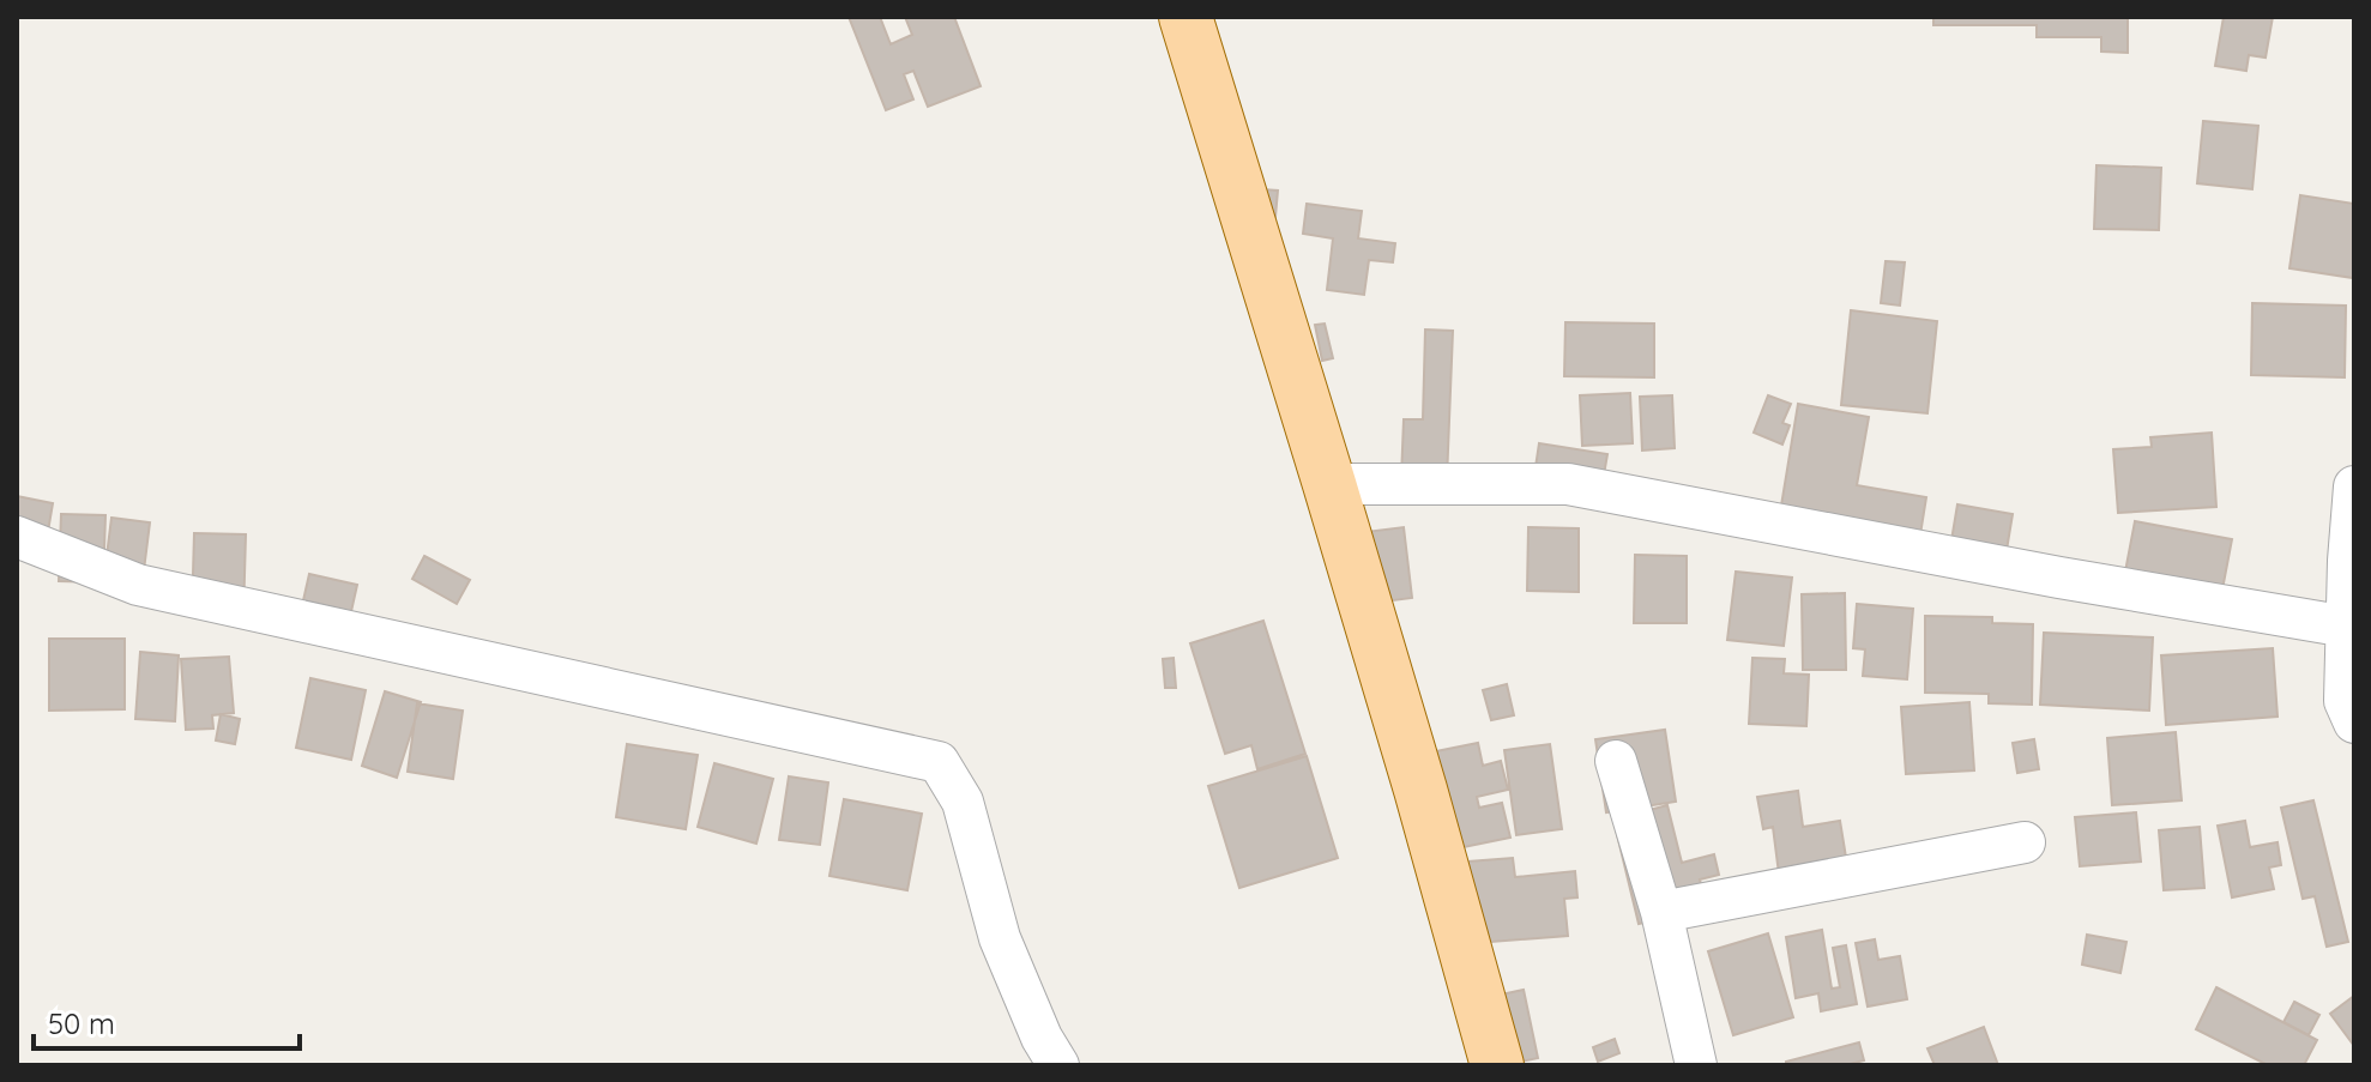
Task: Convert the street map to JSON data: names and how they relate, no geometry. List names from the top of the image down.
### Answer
{
  "scale_bar": "50 m"
}
